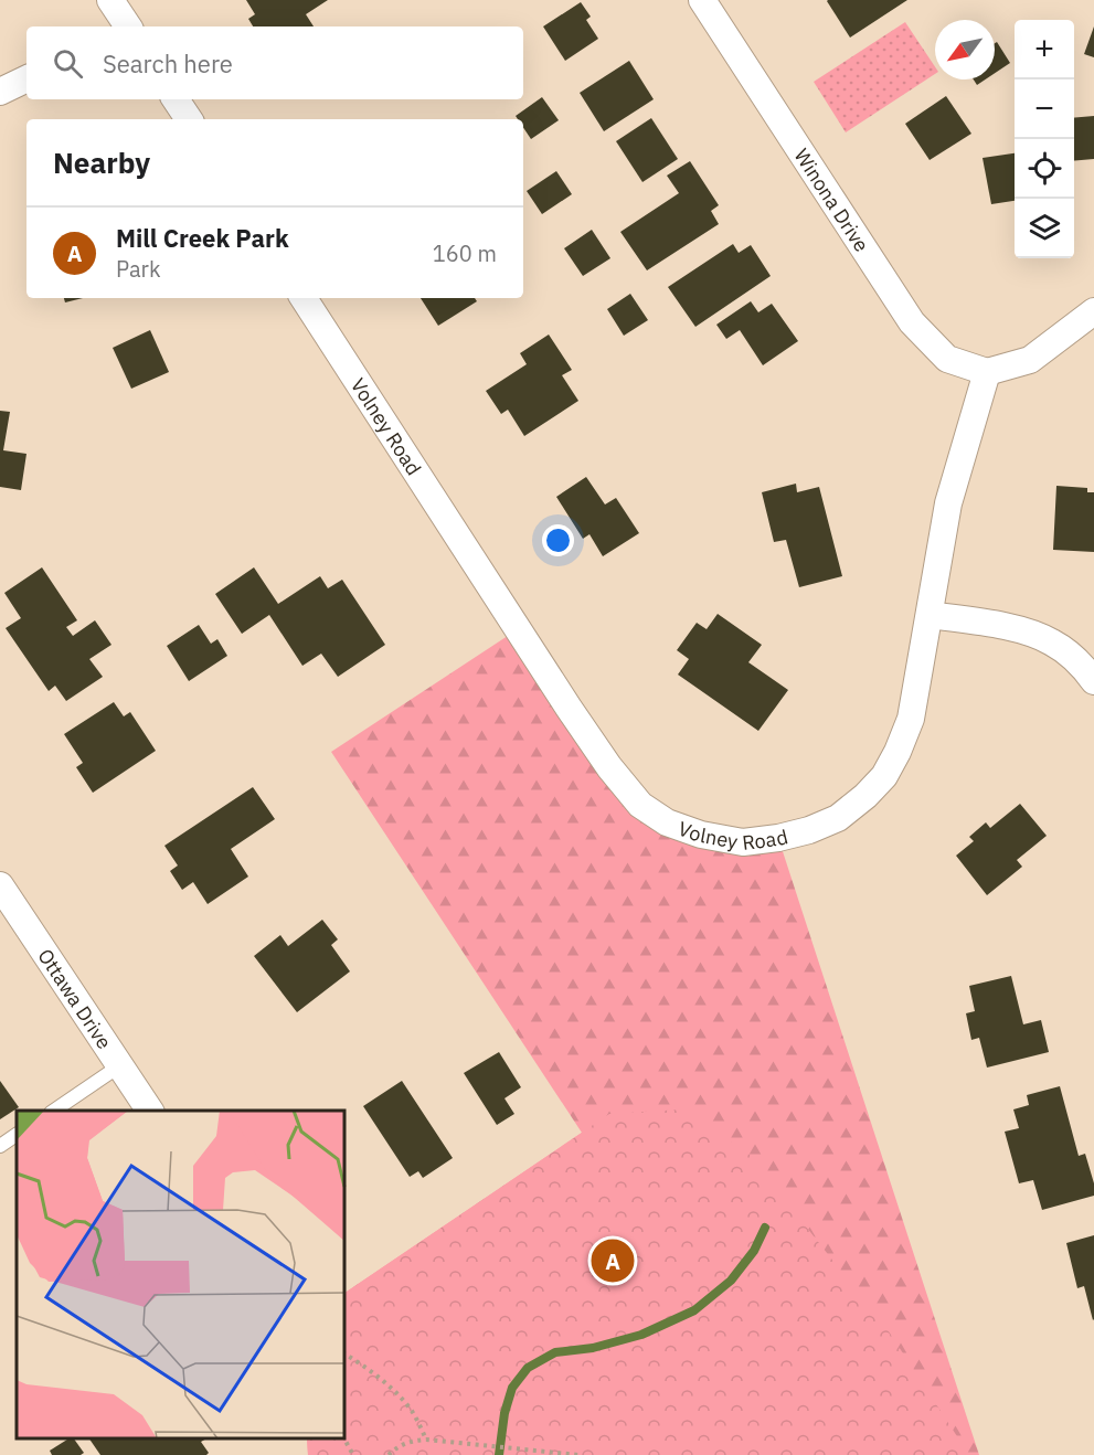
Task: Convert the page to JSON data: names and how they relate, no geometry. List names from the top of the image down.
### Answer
{
  "streets": {
    "street": ["Winona Drive", "Volney Road", "Ottawa Drive"]
  },
  "crossings": [
    ["Winona Drive", "Volney Road"]
  ],
  "north": "bottom left",
  "page": {
    "map_buttons": ["+", "−"],
    "search": "Search here",
    "heading": "Nearby",
    "list": [
      {
        "mark": "A",
        "name": "Mill Creek Park",
        "note": "Park",
        "value": "160 m"
      }
    ],
    "pins": "A"
  }
}
